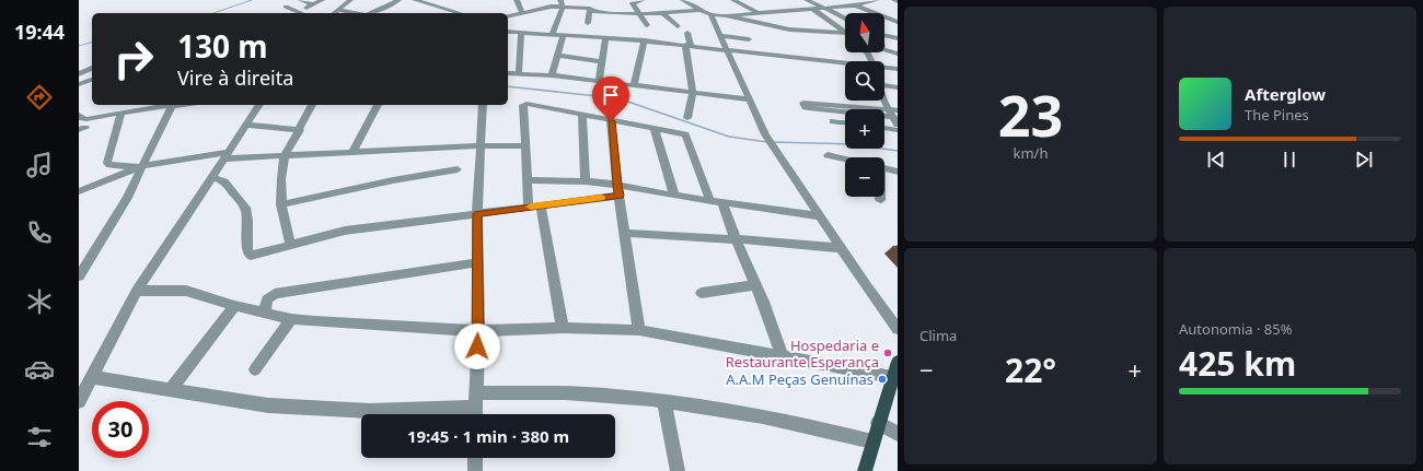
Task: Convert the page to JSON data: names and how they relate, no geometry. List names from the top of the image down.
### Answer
{
  "places": ["Hospedaria e Restaurante Esperança", "A.A.M Peças Genuínas"],
  "north": "top",
  "page": {
    "tabs": "19:44",
    "tile": [
      ["23", "km/h"],
      "Clima",
      ["Autonomia · 85%", "425 km"]
    ],
    "map_buttons": ["+", "−"],
    "turn": ["130 m", "Vire à direita"],
    "song": ["Afterglow", "The Pines"],
    "heat": ["−", "22°", "+"],
    "limit": "30",
    "trip": "19:45 · 1 min · 380 m"
  }
}
